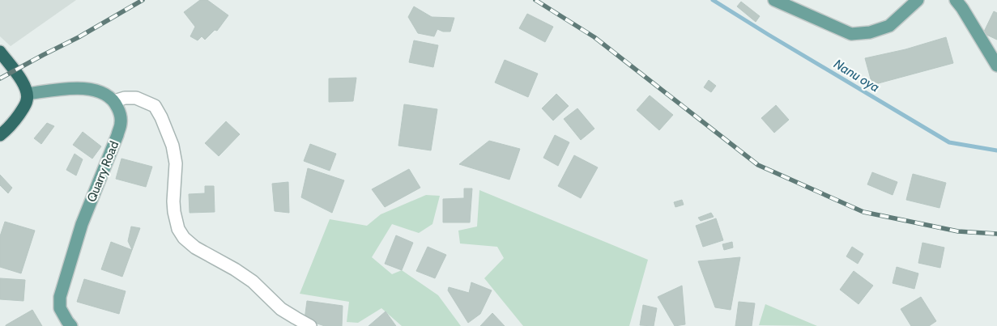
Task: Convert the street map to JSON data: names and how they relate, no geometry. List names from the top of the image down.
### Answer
{
  "streets": {
    "main road": ["Quarry Road"]
  },
  "water": ["Nanu oya"]
}
